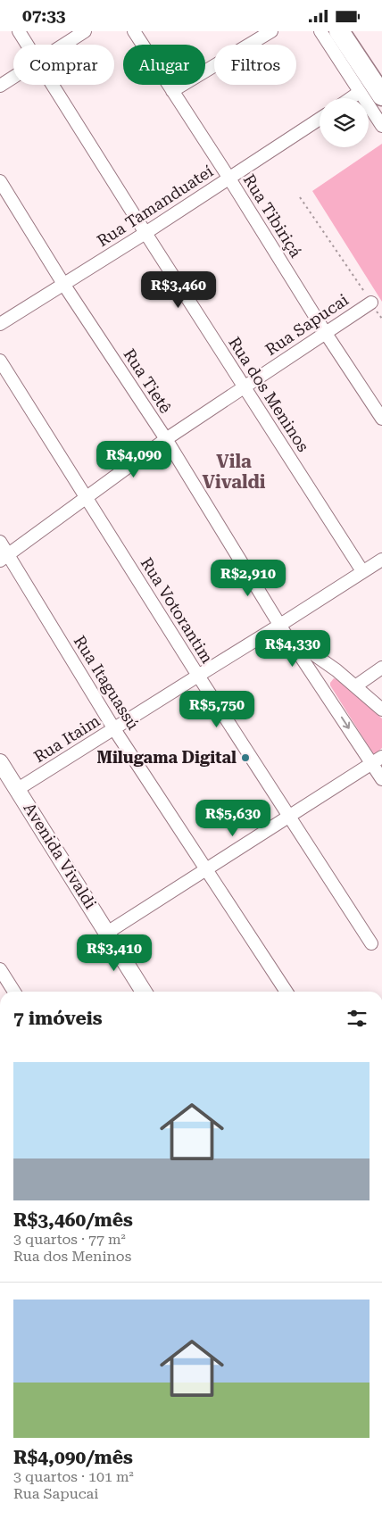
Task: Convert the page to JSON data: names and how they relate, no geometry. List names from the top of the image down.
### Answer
{
  "streets": {
    "street": [
      "Rua Tamanduateí",
      "Rua Tibiriçá",
      "Rua Sapucai",
      "Rua Tietê",
      "Rua dos Meninos",
      "Rua Votorantim",
      "Rua Itaguassú",
      "Rua Itaim",
      "Avenida Vivaldi"
    ]
  },
  "crossings": [
    ["Rua Tamanduateí", "Rua Tibiriçá"],
    ["Rua Tamanduateí", "Rua Tietê"],
    ["Rua Tamanduateí", "Rua dos Meninos"],
    ["Rua Tibiriçá", "Rua Sapucai"],
    ["Rua Sapucai", "Rua Tietê"],
    ["Rua Sapucai", "Rua dos Meninos"],
    ["Rua Sapucai", "Rua Votorantim"],
    ["Rua Sapucai", "Rua Itaguassú"],
    ["Rua Tietê", "Rua Itaim"],
    ["Rua dos Meninos", "Rua Itaim"],
    ["Rua Votorantim", "Rua Itaim"],
    ["Rua Itaguassú", "Rua Itaim"],
    ["Rua Itaim", "Avenida Vivaldi"]
  ],
  "districts": ["Vila Vivaldi"],
  "places": ["Milugama Digital"],
  "page": {
    "status": "07:33",
    "chip": ["Comprar", "Alugar", "Filtros"],
    "price": [
      "R$3,460",
      "R$4,090",
      "R$2,910",
      "R$4,330",
      "R$5,750",
      "R$5,630",
      "R$3,410"
    ],
    "heading": "7 imóveis",
    "list": [
      {
        "name": "R$3,460/mês",
        "note": "3 quartos · 77 m² · Rua dos Meninos"
      },
      {
        "name": "R$4,090/mês",
        "note": "3 quartos · 101 m² · Rua Sapucai"
      }
    ]
  }
}
